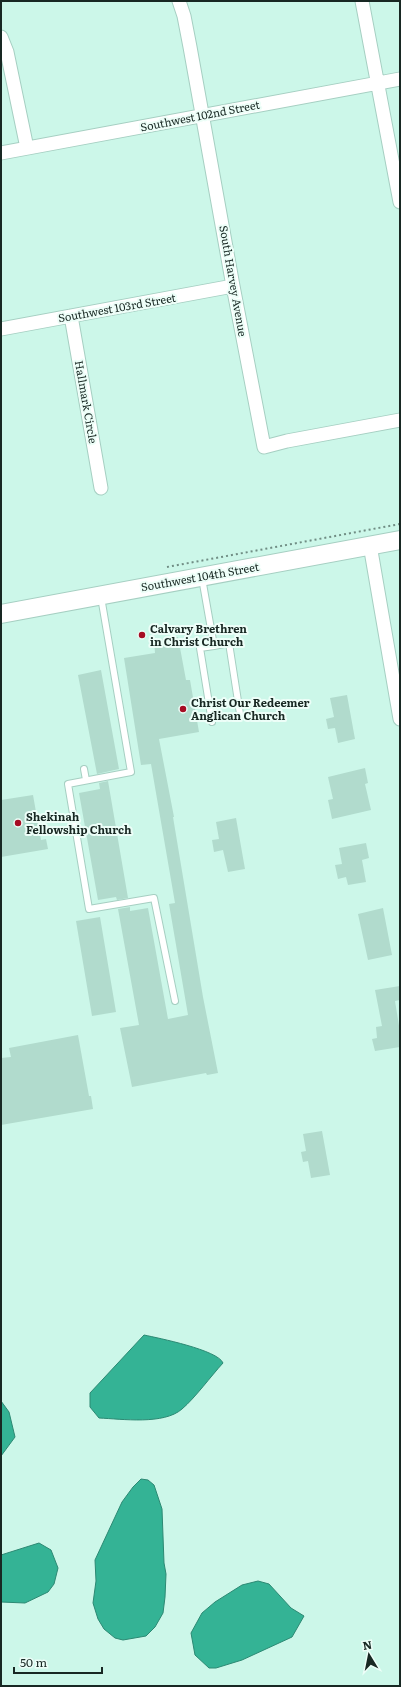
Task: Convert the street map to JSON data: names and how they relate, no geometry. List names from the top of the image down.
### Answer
{
  "streets": {
    "main road": ["Southwest 104th Street"],
    "street": [
      "Southwest 102nd Street",
      "South Harvey Avenue",
      "Southwest 103rd Street",
      "Hallmark Circle"
    ]
  },
  "crossings": [
    ["Southwest 102nd Street", "South Harvey Avenue"],
    ["South Harvey Avenue", "Southwest 103rd Street"],
    ["Southwest 103rd Street", "Hallmark Circle"]
  ],
  "places": ["Calvary Brethren in Christ Church", "Christ Our Redeemer Anglican Church", "Shekinah Fellowship Church"],
  "scale_bar": "50 m",
  "north": "top"
}
